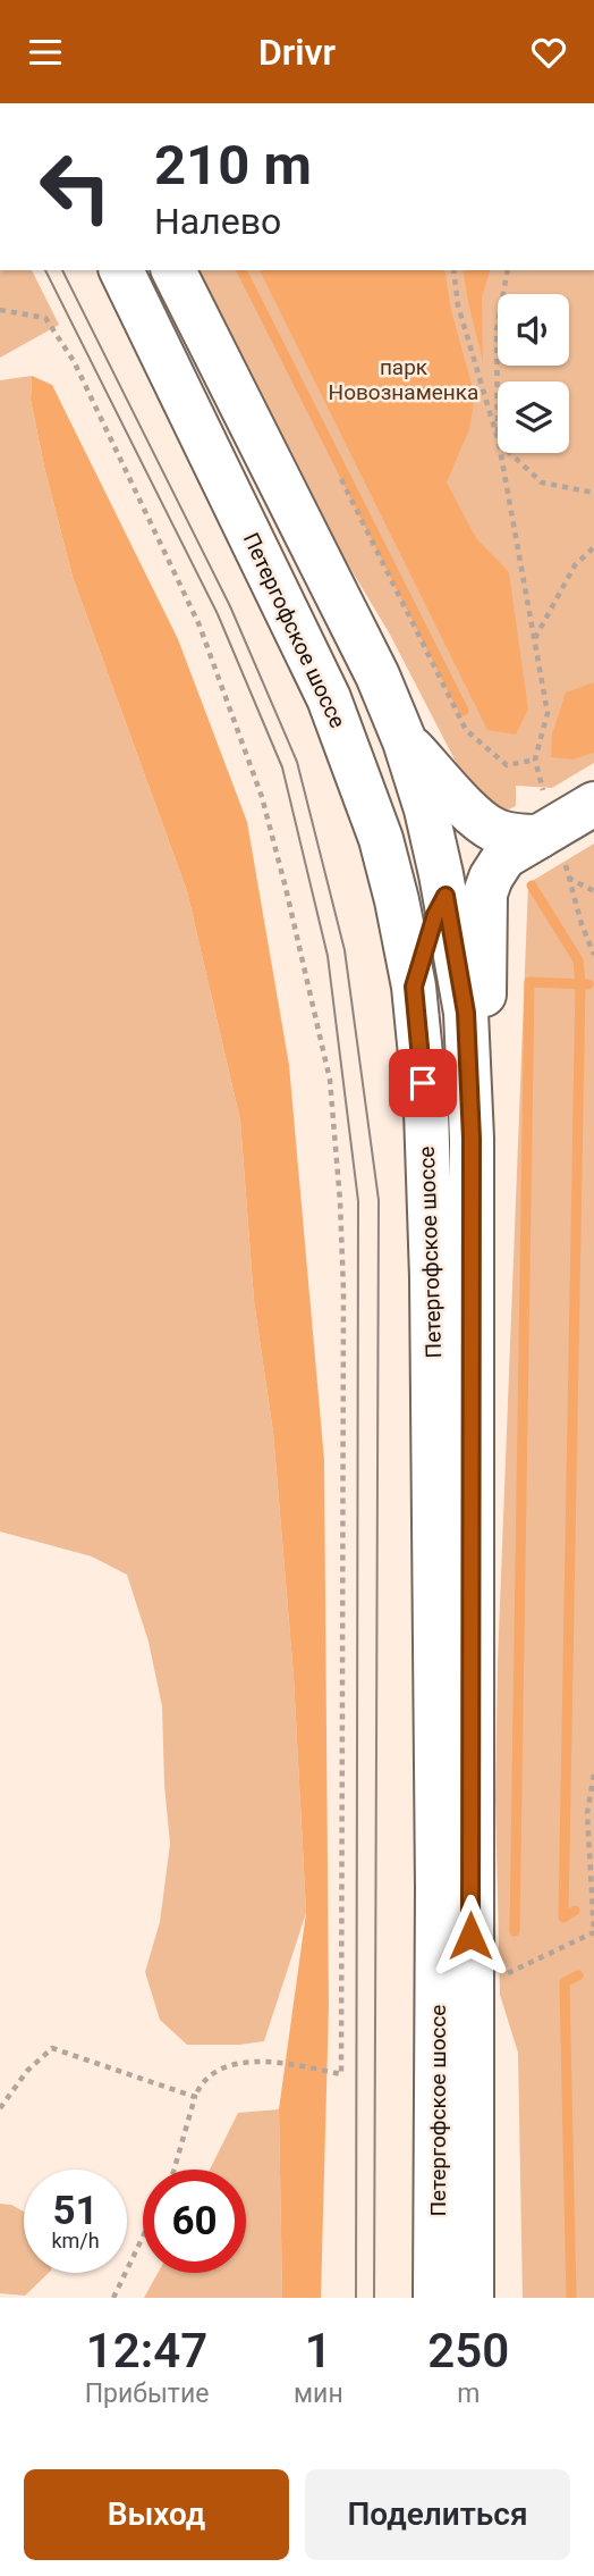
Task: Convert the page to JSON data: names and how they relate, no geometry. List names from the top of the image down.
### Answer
{
  "streets": {
    "main road": ["Петергофское шоссе"]
  },
  "parks": ["парк Новознаменка"],
  "page": {
    "header": "Drivr",
    "turn": ["210 m", "Налево"],
    "speed": "51 km/h",
    "limit": "60",
    "eta": [
      "12:47",
      "Прибытие",
      "1",
      "мин",
      "250",
      "m"
    ],
    "buttons": ["Выход", "Поделиться"]
  }
}
